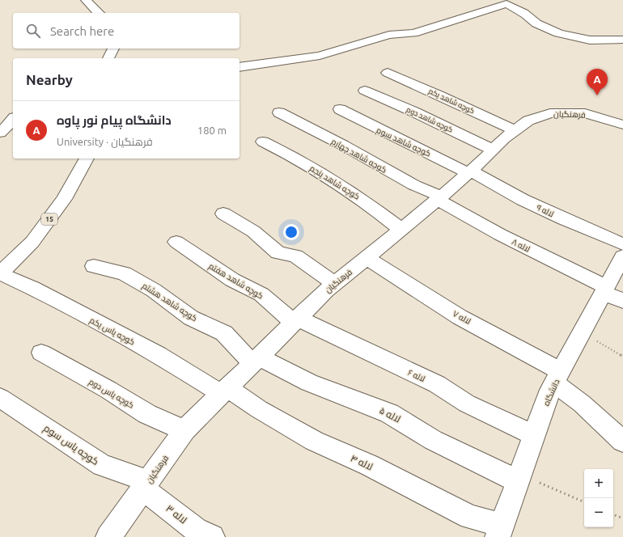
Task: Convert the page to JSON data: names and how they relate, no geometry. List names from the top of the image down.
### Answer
{
  "streets": {
    "street": [
      "کوچه شاهد یکم",
      "فرهنگیان",
      "کوچه شاهد دوم",
      "کوچه شاهد سوم",
      "کوچه شاهد چهارم",
      "کوچه شاهد پنجم",
      "لاله ۹",
      "15",
      "لاله ۸",
      "کوچه شاهد هفتم",
      "کوچه شاهد هشتم",
      "لاله ۷",
      "کوچه یاس یکم",
      "لاله ۶",
      "دانشگاه",
      "کوچه یاس دوم",
      "لاله ۵",
      "کوچه یاس سوم",
      "لاله ۴",
      "لاله ۳"
    ]
  },
  "crossings": [
    ["کوچه شاهد یکم", "فرهنگیان"],
    ["فرهنگیان", "کوچه شاهد دوم"],
    ["فرهنگیان", "کوچه شاهد سوم"],
    ["فرهنگیان", "کوچه شاهد چهارم"],
    ["فرهنگیان", "کوچه شاهد پنجم"],
    ["فرهنگیان", "لاله ۹"],
    ["فرهنگیان", "لاله ۸"],
    ["فرهنگیان", "کوچه شاهد هفتم"],
    ["فرهنگیان", "کوچه شاهد هشتم"],
    ["فرهنگیان", "لاله ۷"],
    ["فرهنگیان", "کوچه یاس یکم"],
    ["فرهنگیان", "لاله ۶"],
    ["فرهنگیان", "کوچه یاس دوم"],
    ["فرهنگیان", "لاله ۵"],
    ["فرهنگیان", "کوچه یاس سوم"],
    ["فرهنگیان", "لاله ۴"],
    ["فرهنگیان", "لاله ۳"],
    ["کوچه شاهد سوم", "لاله ۹"],
    ["کوچه شاهد چهارم", "لاله ۸"],
    ["15", "کوچه یاس یکم"],
    ["لاله ۸", "دانشگاه"],
    ["کوچه شاهد هفتم", "لاله ۶"],
    ["کوچه شاهد هشتم", "لاله ۵"],
    ["لاله ۷", "دانشگاه"],
    ["کوچه یاس یکم", "لاله ۴"],
    ["لاله ۶", "دانشگاه"],
    ["دانشگاه", "لاله ۵"],
    ["دانشگاه", "لاله ۴"],
    ["کوچه یاس سوم", "لاله ۳"]
  ],
  "page": {
    "search": "Search here",
    "heading": "Nearby",
    "pins": "A",
    "list": [
      {
        "mark": "A",
        "name": "دانشگاه پیام نور پاوه",
        "note": "University · فرهنگیان",
        "value": "180 m"
      }
    ],
    "map_buttons": ["+", "−"]
  }
}
